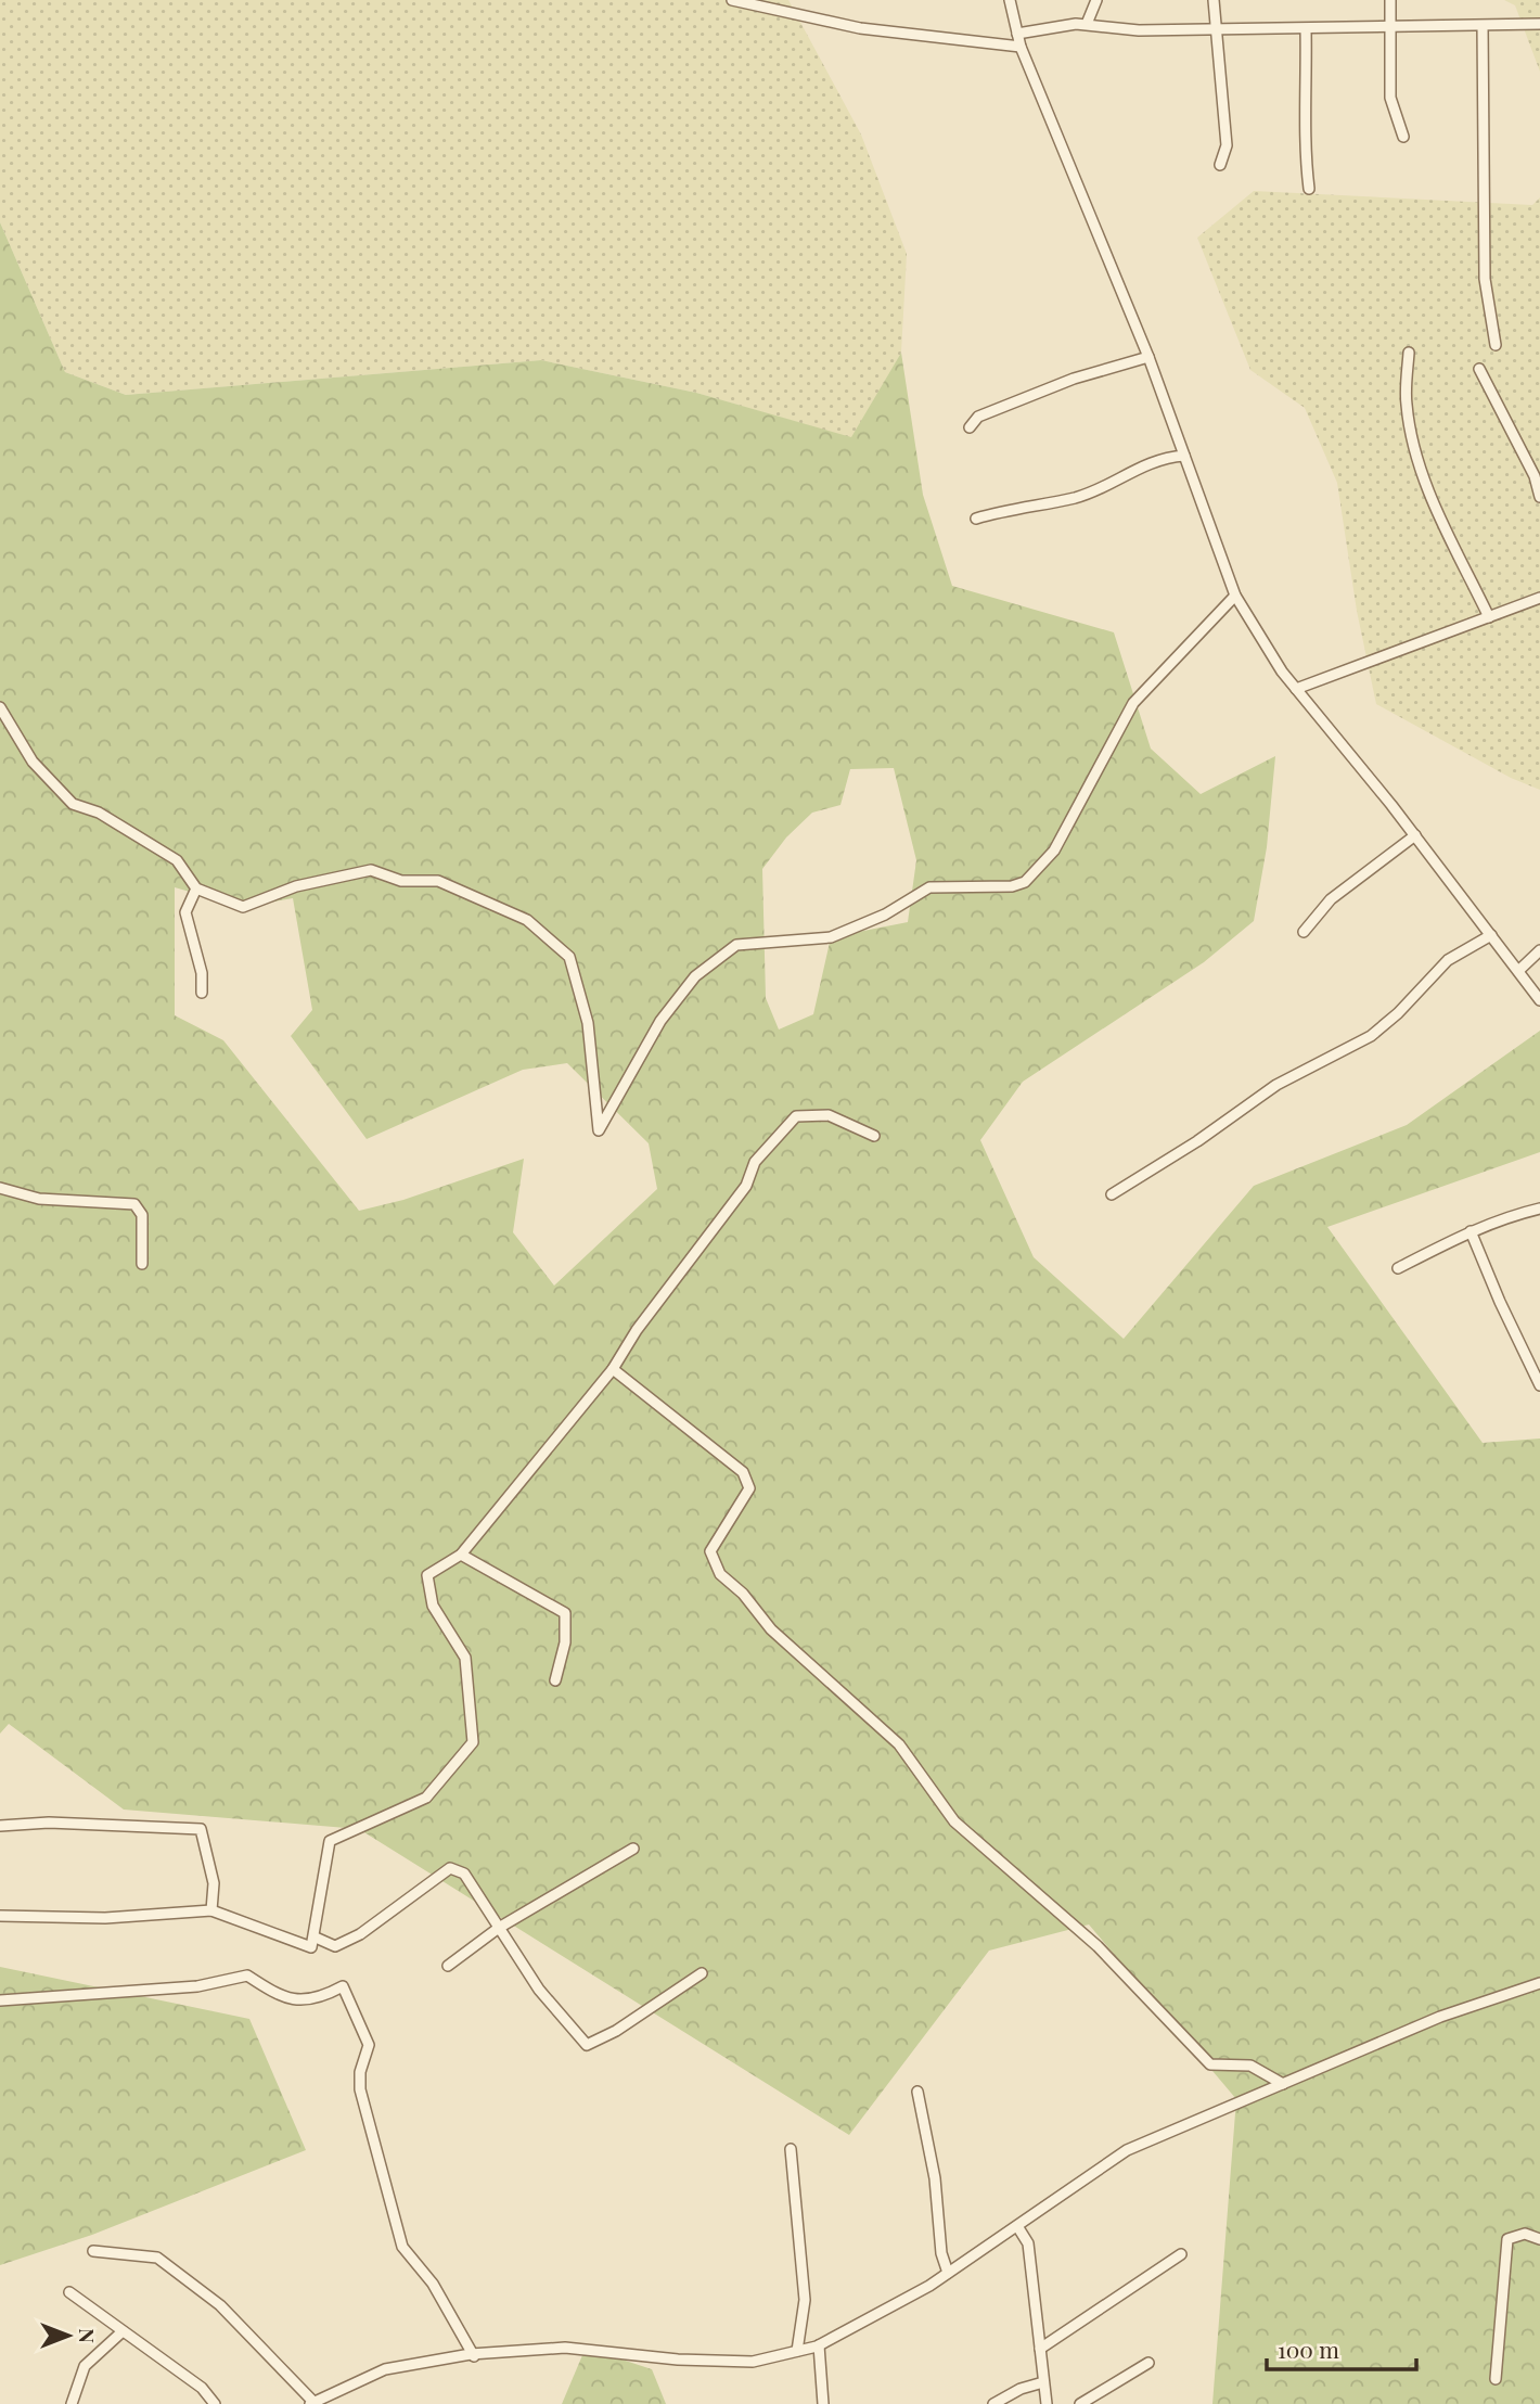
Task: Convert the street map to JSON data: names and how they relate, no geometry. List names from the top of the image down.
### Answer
{
  "scale_bar": "100 m",
  "north": "right"
}
